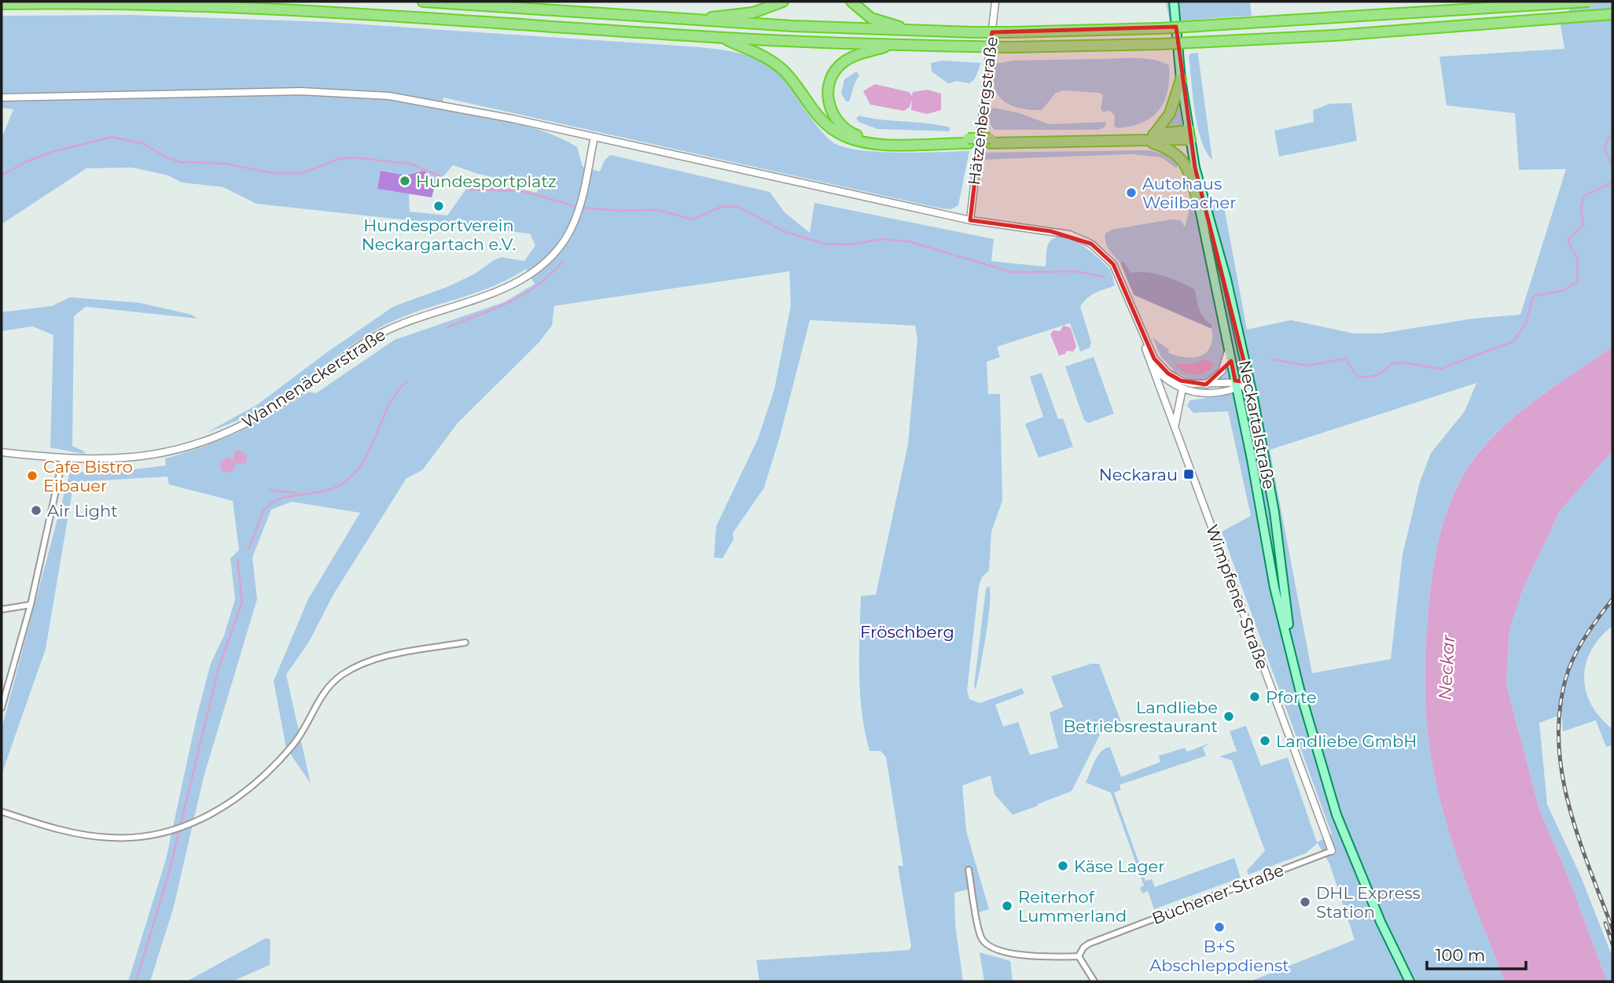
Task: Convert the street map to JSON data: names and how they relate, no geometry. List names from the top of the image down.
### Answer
{
  "streets": {
    "main road": ["Neckartalstraße"],
    "street": [
      "Hätzenbergstraße",
      "Wannenäckerstraße",
      "Wimpfener Straße",
      "Buchener Straße"
    ]
  },
  "crossings": [
    ["Hätzenbergstraße", "Wimpfener Straße"],
    ["Wannenäckerstraße", "Wimpfener Straße"],
    ["Wimpfener Straße", "Buchener Straße"]
  ],
  "water": ["Neckar"],
  "parks": ["Fröschberg"],
  "places": {
    "other": [
      "Hundesportplatz",
      "Autohaus Weilbacher",
      "Hundesportverein Neckargartach e.V.",
      "Cafe Bistro Eibauer",
      "Air Light",
      "Pforte",
      "Landliebe Betriebsrestaurant",
      "Landliebe GmbH",
      "Käse Lager",
      "DHL Express Station",
      "Reiterhof Lummerland",
      "B+S Abschleppdienst"
    ],
    "transit": ["Neckarau"]
  },
  "scale_bar": "100 m"
}
